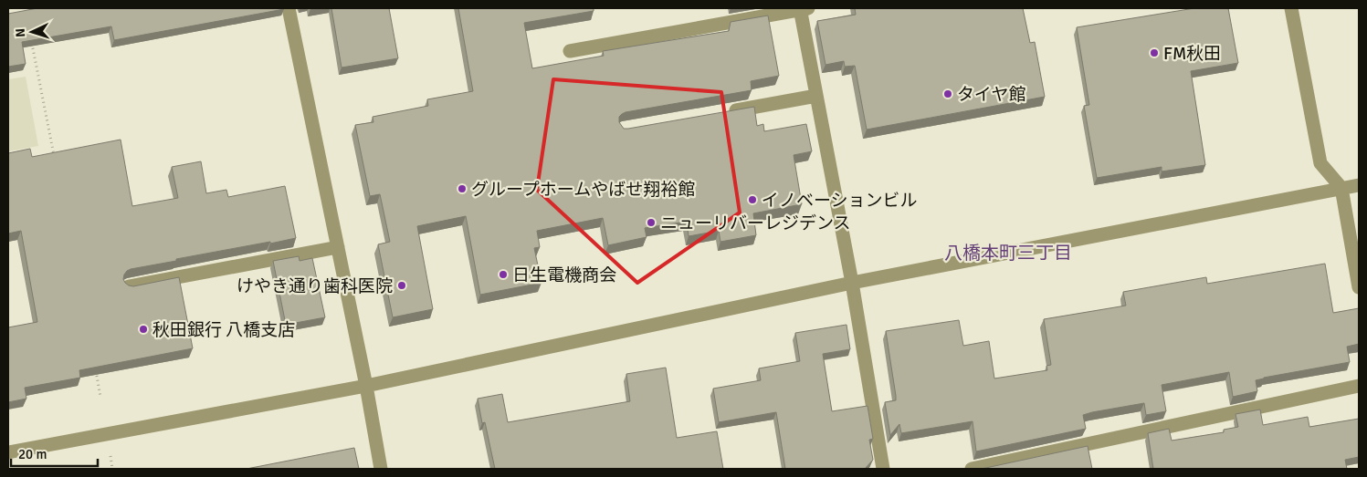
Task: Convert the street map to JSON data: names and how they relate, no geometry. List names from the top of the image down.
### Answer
{
  "districts": ["八橋本町三丁目"],
  "places": [
    "FM秋田",
    "タイヤ館",
    "グループホームやばせ翔裕館",
    "イノベーションビル",
    "ニューリバーレジデンス",
    "日生電機商会",
    "けやき通り歯科医院",
    "秋田銀行 八橋支店"
  ],
  "scale_bar": "20 m",
  "north": "left"
}
